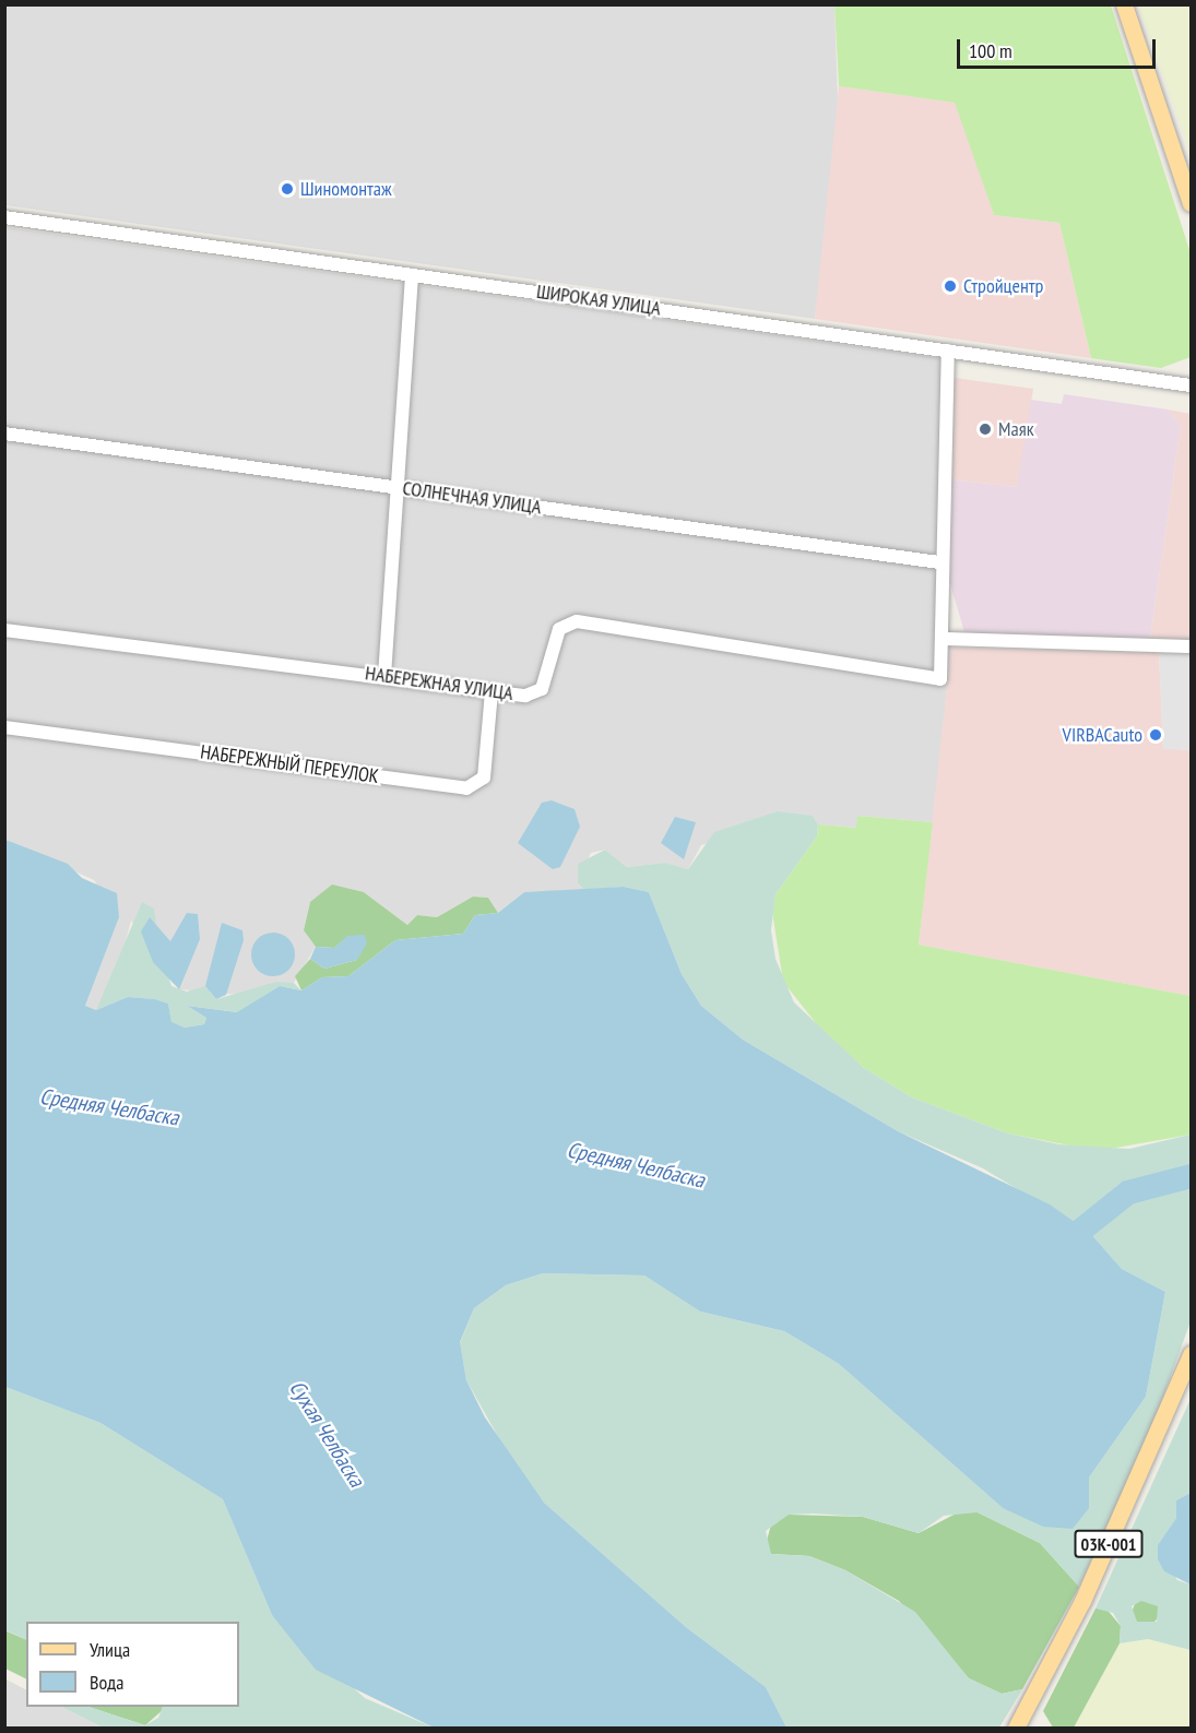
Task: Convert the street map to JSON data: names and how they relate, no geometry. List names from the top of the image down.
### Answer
{
  "streets": {
    "main road": ["03К-001"],
    "street": [
      "ШИРОКАЯ УЛИЦА",
      "СОЛНЕЧНАЯ УЛИЦА",
      "НАБЕРЕЖНАЯ УЛИЦА",
      "НАБЕРЕЖНЫЙ ПЕРЕУЛОК"
    ]
  },
  "crossings": [
    ["НАБЕРЕЖНАЯ УЛИЦА", "НАБЕРЕЖНЫЙ ПЕРЕУЛОК"]
  ],
  "water": ["Средняя Челбаска", "Сухая Челбаска"],
  "places": [
    "Шиномонтаж",
    "Стройцентр",
    "Маяк",
    "VIRBACauto"
  ],
  "legend": ["Улица", "Вода"],
  "scale_bar": "100 m"
}
